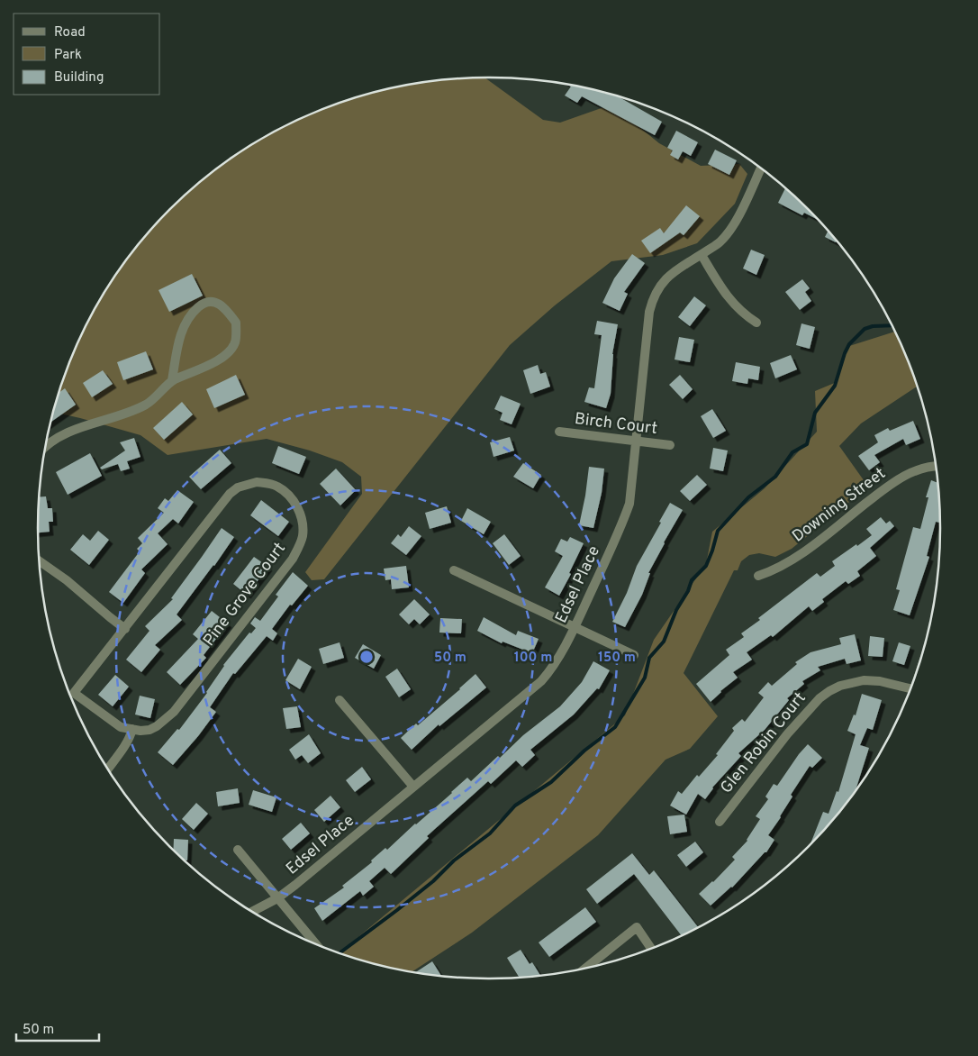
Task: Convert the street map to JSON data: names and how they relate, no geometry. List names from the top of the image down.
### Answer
{
  "streets": {
    "street": [
      "Birch Court",
      "Downing Street",
      "Edsel Place",
      "Pine Grove Court",
      "Glen Robin Court"
    ]
  },
  "crossings": [
    ["Birch Court", "Edsel Place"]
  ],
  "legend": ["Road", "Park", "Building"],
  "scale_bar": "50 m",
  "rings": ["50 m", "100 m", "150 m"]
}
